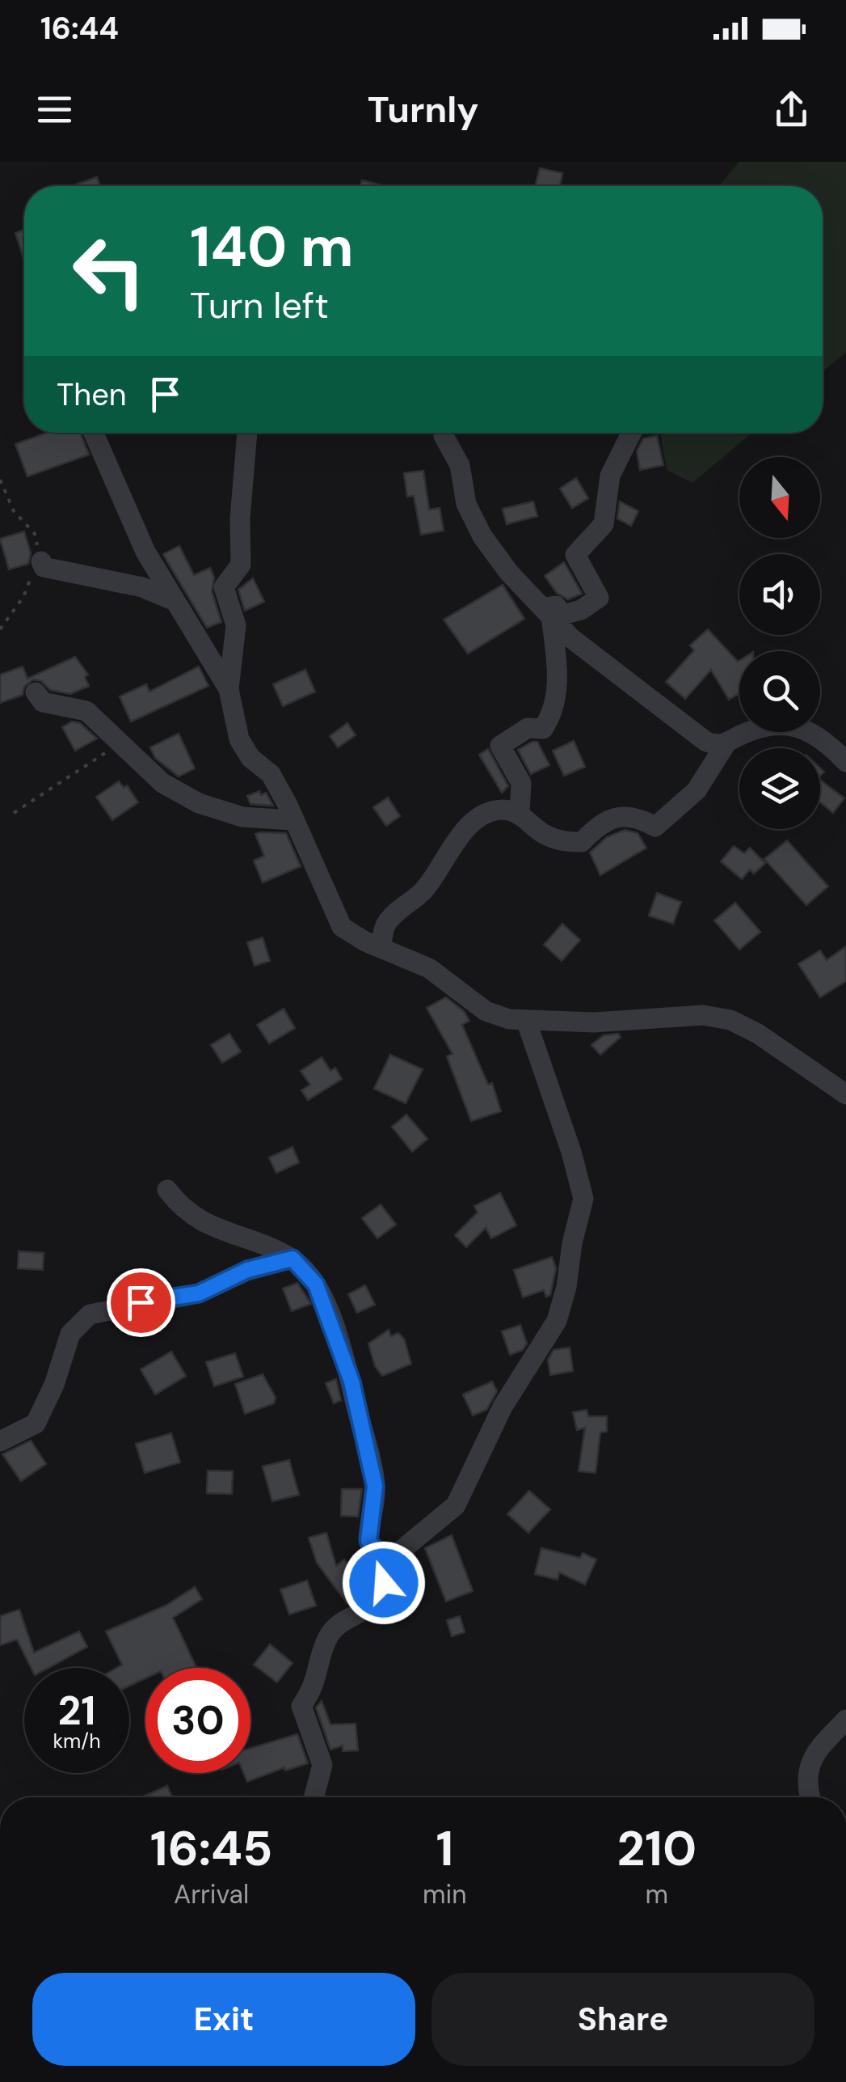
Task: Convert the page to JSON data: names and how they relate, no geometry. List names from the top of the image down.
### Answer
{
  "north": "bottom",
  "page": {
    "status": "16:44",
    "header": "Turnly",
    "turn": ["140 m", "Turn left"],
    "then": "Then",
    "speed": "21 km/h",
    "limit": "30",
    "eta": [
      "16:45",
      "Arrival",
      "1",
      "min",
      "210",
      "m"
    ],
    "buttons": ["Exit", "Share"]
  }
}
